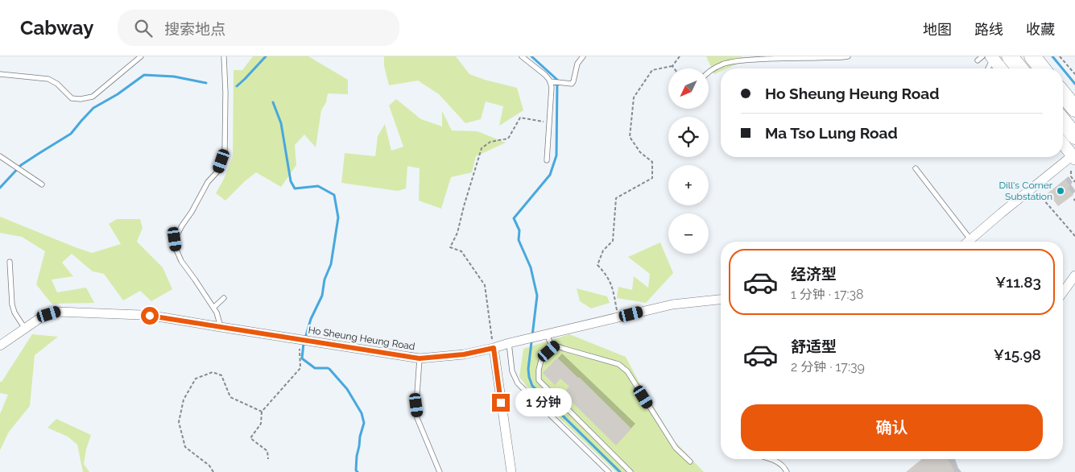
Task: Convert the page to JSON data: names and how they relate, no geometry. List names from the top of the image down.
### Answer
{
  "streets": {
    "street": ["Ho Sheung Heung Road"]
  },
  "places": ["Dill's Corner Substation"],
  "north": "bottom left",
  "page": {
    "header": "Cabway",
    "search": "搜索地点",
    "nav": ["地图", "路线", "收藏"],
    "map_buttons": ["+", "−"],
    "banner": ["Ho Sheung Heung Road", "Ma Tso Lung Road"],
    "list": [
      {
        "name": "经济型",
        "note": "1 分钟 · 17:38",
        "value": "¥11.83"
      },
      {
        "name": "舒适型",
        "note": "2 分钟 · 17:39",
        "value": "¥15.98"
      }
    ],
    "bubble": "1 分钟",
    "buttons": "确认"
  }
}
